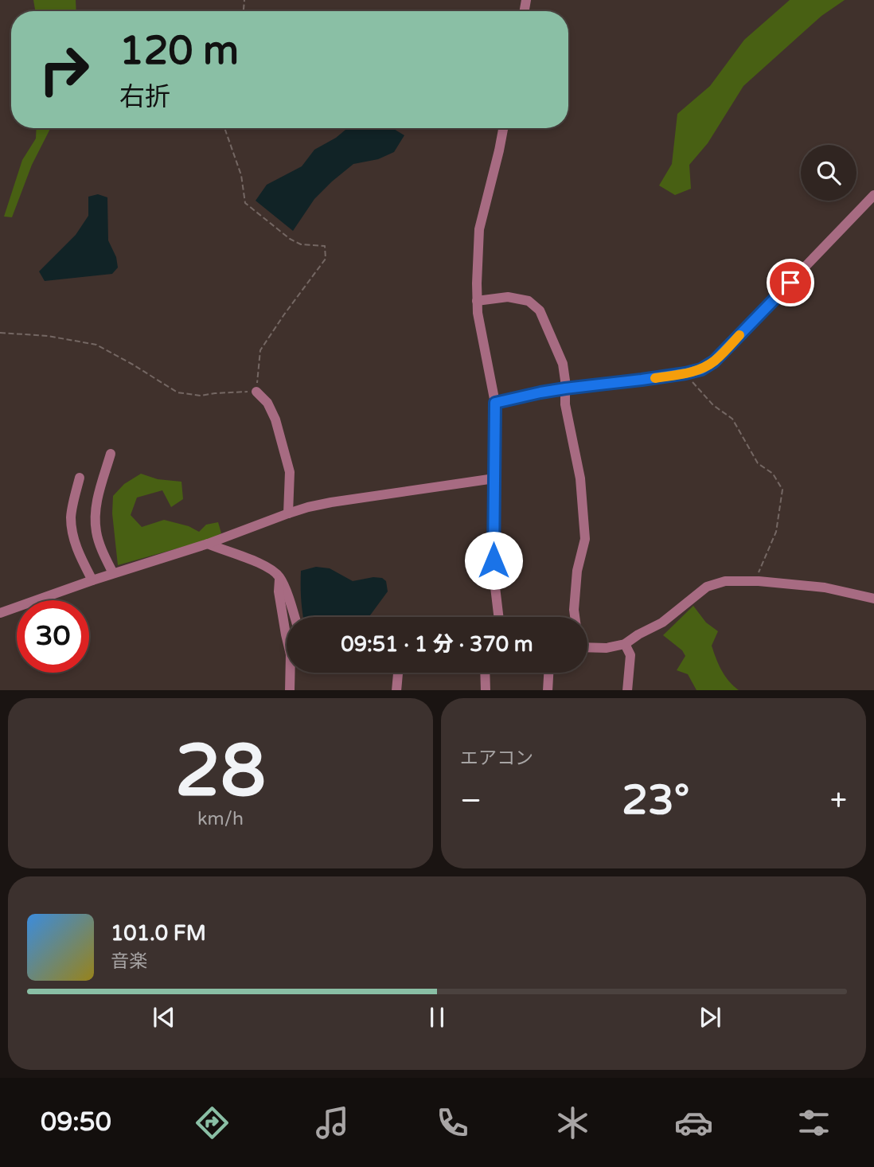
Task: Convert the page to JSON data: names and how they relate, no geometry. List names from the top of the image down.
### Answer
{
  "page": {
    "turn": ["120 m", "右折"],
    "limit": "30",
    "trip": "09:51 · 1 分 · 370 m",
    "tile": [
      ["28", "km/h"],
      "エアコン"
    ],
    "heat": ["−", "23°", "+"],
    "song": ["101.0 FM", "音楽"],
    "tabs": "09:50"
  }
}
